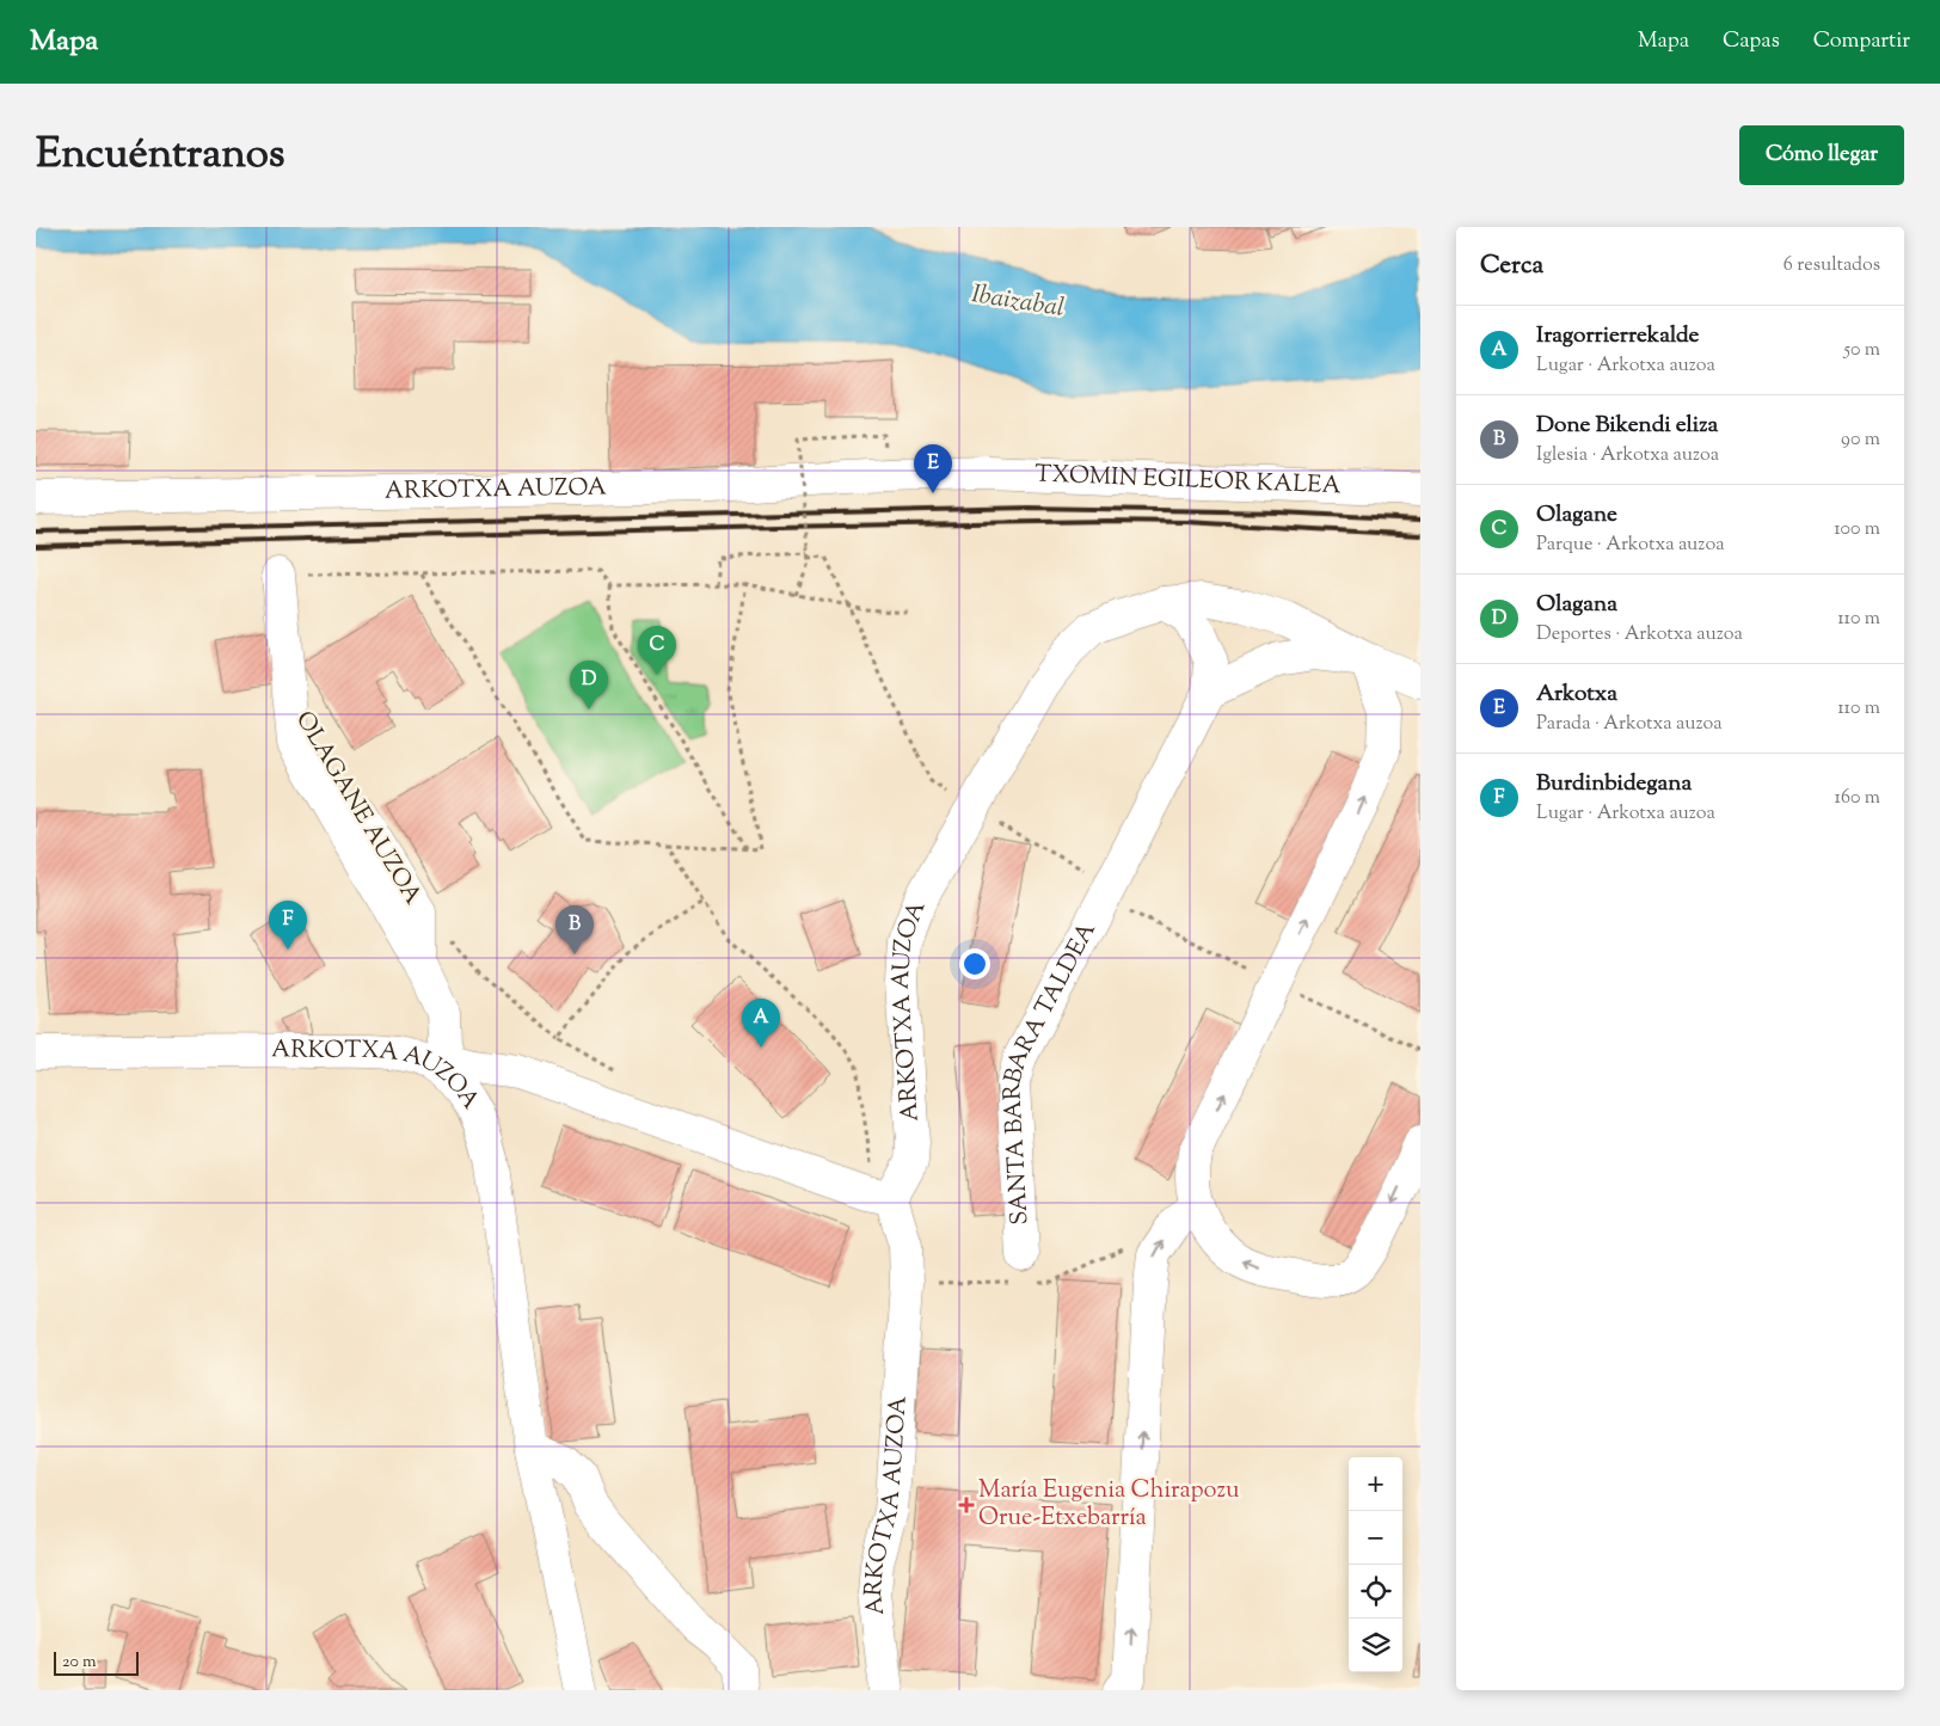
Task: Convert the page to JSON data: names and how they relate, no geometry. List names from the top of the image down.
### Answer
{
  "streets": {
    "street": ["TXOMIN EGILEOR KALEA", "ARKOTXA AUZOA", "SANTA BARBARA TALDEA"]
  },
  "crossings": [
    ["TXOMIN EGILEOR KALEA", "ARKOTXA AUZOA"],
    ["ARKOTXA AUZOA", "SANTA BARBARA TALDEA"]
  ],
  "water": ["Ibaizabal"],
  "places": {
    "health": ["María Eugenia Chirapozu Orue-Etxebarría"]
  },
  "scale_bar": "20 m",
  "page": {
    "header": "Mapa",
    "nav": ["Mapa", "Capas", "Compartir"],
    "title": "Encuéntranos",
    "buttons": "Cómo llegar",
    "heading": ["Cerca", "6 resultados"],
    "list": [
      {
        "mark": "A",
        "name": "Iragorrierrekalde",
        "note": "Lugar · Arkotxa auzoa",
        "value": "50 m"
      },
      {
        "mark": "B",
        "name": "Done Bikendi eliza",
        "note": "Iglesia · Arkotxa auzoa",
        "value": "90 m"
      },
      {
        "mark": "C",
        "name": "Olagane",
        "note": "Parque · Arkotxa auzoa",
        "value": "100 m"
      },
      {
        "mark": "D",
        "name": "Olagana",
        "note": "Deportes · Arkotxa auzoa",
        "value": "110 m"
      },
      {
        "mark": "E",
        "name": "Arkotxa",
        "note": "Parada · Arkotxa auzoa",
        "value": "110 m"
      },
      {
        "mark": "F",
        "name": "Burdinbidegana",
        "note": "Lugar · Arkotxa auzoa",
        "value": "160 m"
      }
    ],
    "pins": [
      "E",
      "C",
      "D",
      "F",
      "B",
      "A"
    ],
    "map_buttons": ["+", "−"],
    "scale": "20 m"
  }
}
